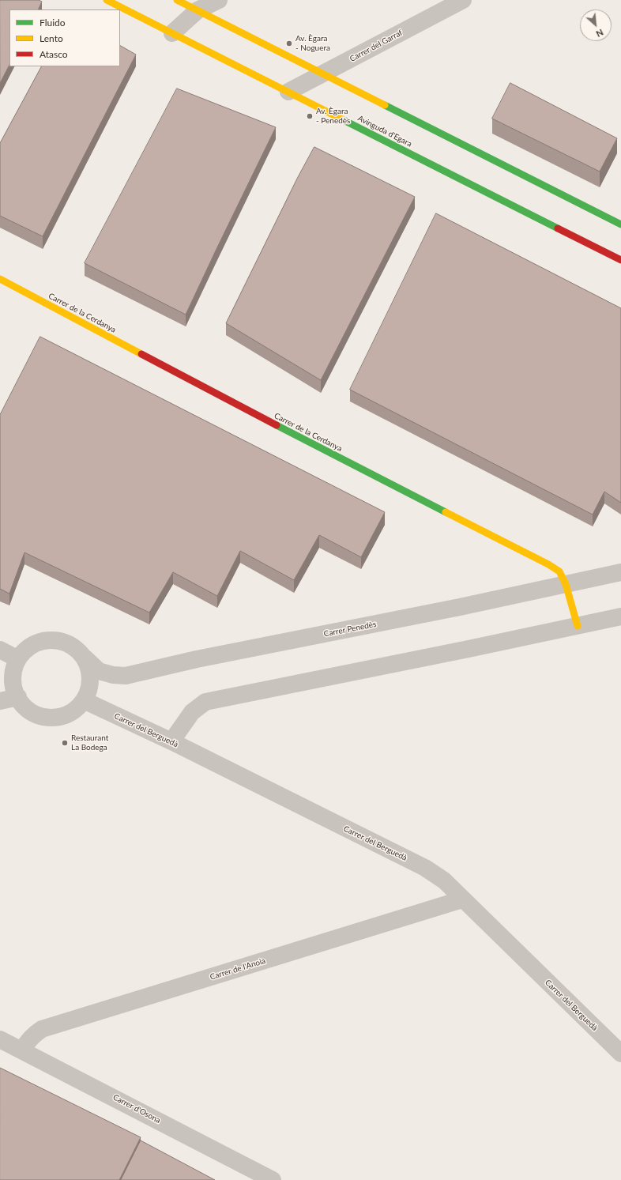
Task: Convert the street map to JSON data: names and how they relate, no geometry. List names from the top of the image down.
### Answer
{
  "streets": {
    "street": [
      "Carrer del Garraf",
      "Avinguda d'Egara",
      "Carrer de la Cerdanya",
      "Carrer Penedès",
      "Carrer del Berguedà",
      "Carrer de l'Anoia",
      "Carrer d'Osona"
    ]
  },
  "crossings": [
    ["Carrer del Garraf", "Avinguda d'Egara"],
    ["Carrer de la Cerdanya", "Carrer Penedès"],
    ["Carrer Penedès", "Carrer del Berguedà"],
    ["Carrer del Berguedà", "Carrer de l'Anoia"],
    ["Carrer de l'Anoia", "Carrer d'Osona"]
  ],
  "places": ["Av. Ègara - Noguera", "Av. Ègara - Penedès", "Restaurant La Bodega"],
  "legend": ["Fluido", "Lento", "Atasco"],
  "north": "bottom right"
}
